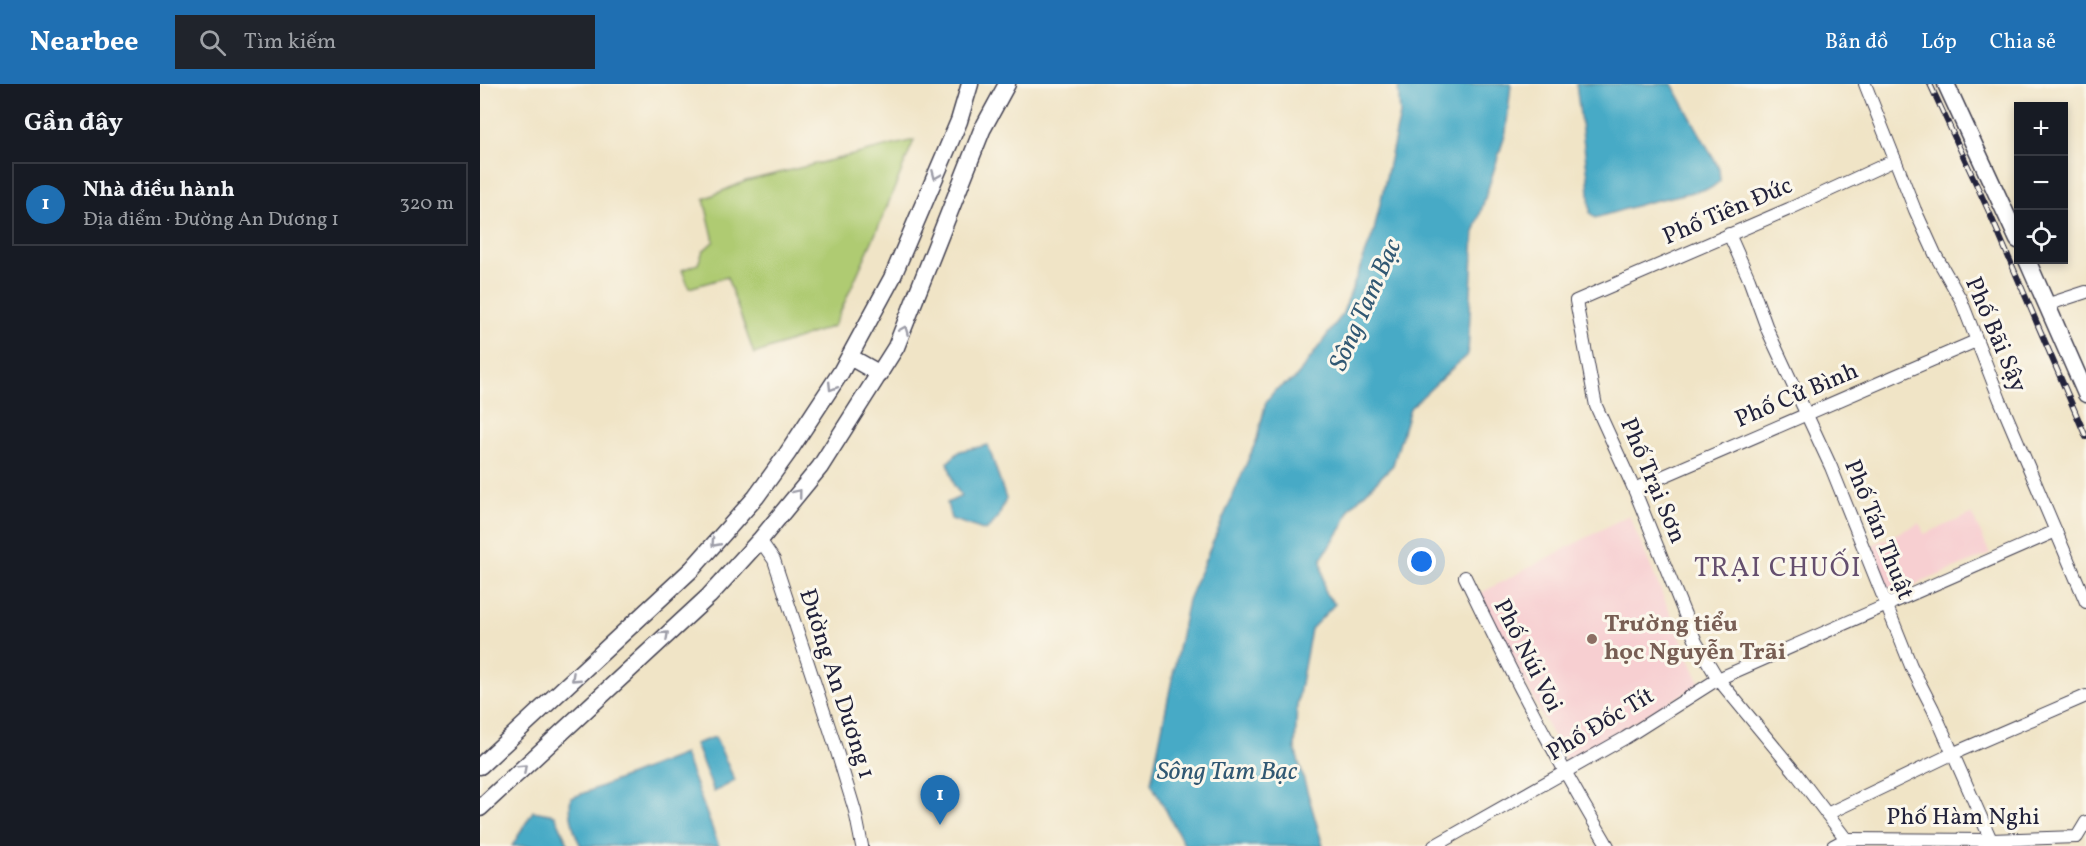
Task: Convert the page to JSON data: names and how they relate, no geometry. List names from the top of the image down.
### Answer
{
  "streets": {
    "street": [
      "Phố Tiên Đức",
      "Phố Bãi Sậy",
      "Phố Cử Bình",
      "Phố Trại Sơn",
      "Phố Tán Thuật",
      "Phố Núi Voi",
      "Đường An Dương 1",
      "Phố Đốc Tít",
      "Phố Hàm Nghi"
    ]
  },
  "crossings": [
    ["Phố Tiên Đức", "Phố Bãi Sậy"],
    ["Phố Tiên Đức", "Phố Trại Sơn"],
    ["Phố Tiên Đức", "Phố Tán Thuật"],
    ["Phố Bãi Sậy", "Phố Cử Bình"],
    ["Phố Bãi Sậy", "Phố Đốc Tít"],
    ["Phố Cử Bình", "Phố Trại Sơn"],
    ["Phố Cử Bình", "Phố Tán Thuật"],
    ["Phố Trại Sơn", "Phố Đốc Tít"],
    ["Phố Trại Sơn", "Phố Hàm Nghi"],
    ["Phố Tán Thuật", "Phố Đốc Tít"],
    ["Phố Tán Thuật", "Phố Hàm Nghi"],
    ["Phố Núi Voi", "Phố Đốc Tít"]
  ],
  "districts": ["TRẠI CHUỐI"],
  "water": ["Sông Tam Bạc"],
  "places": ["Trường tiểu học Nguyễn Trãi"],
  "page": {
    "header": "Nearbee",
    "search": "Tìm kiếm",
    "nav": ["Bản đồ", "Lớp", "Chia sẻ"],
    "heading": "Gần đây",
    "map_buttons": ["+", "−"],
    "list": [
      {
        "mark": "1",
        "name": "Nhà điều hành",
        "note": "Địa điểm · Đường An Dương 1",
        "value": "320 m"
      }
    ],
    "pins": "1"
  }
}
